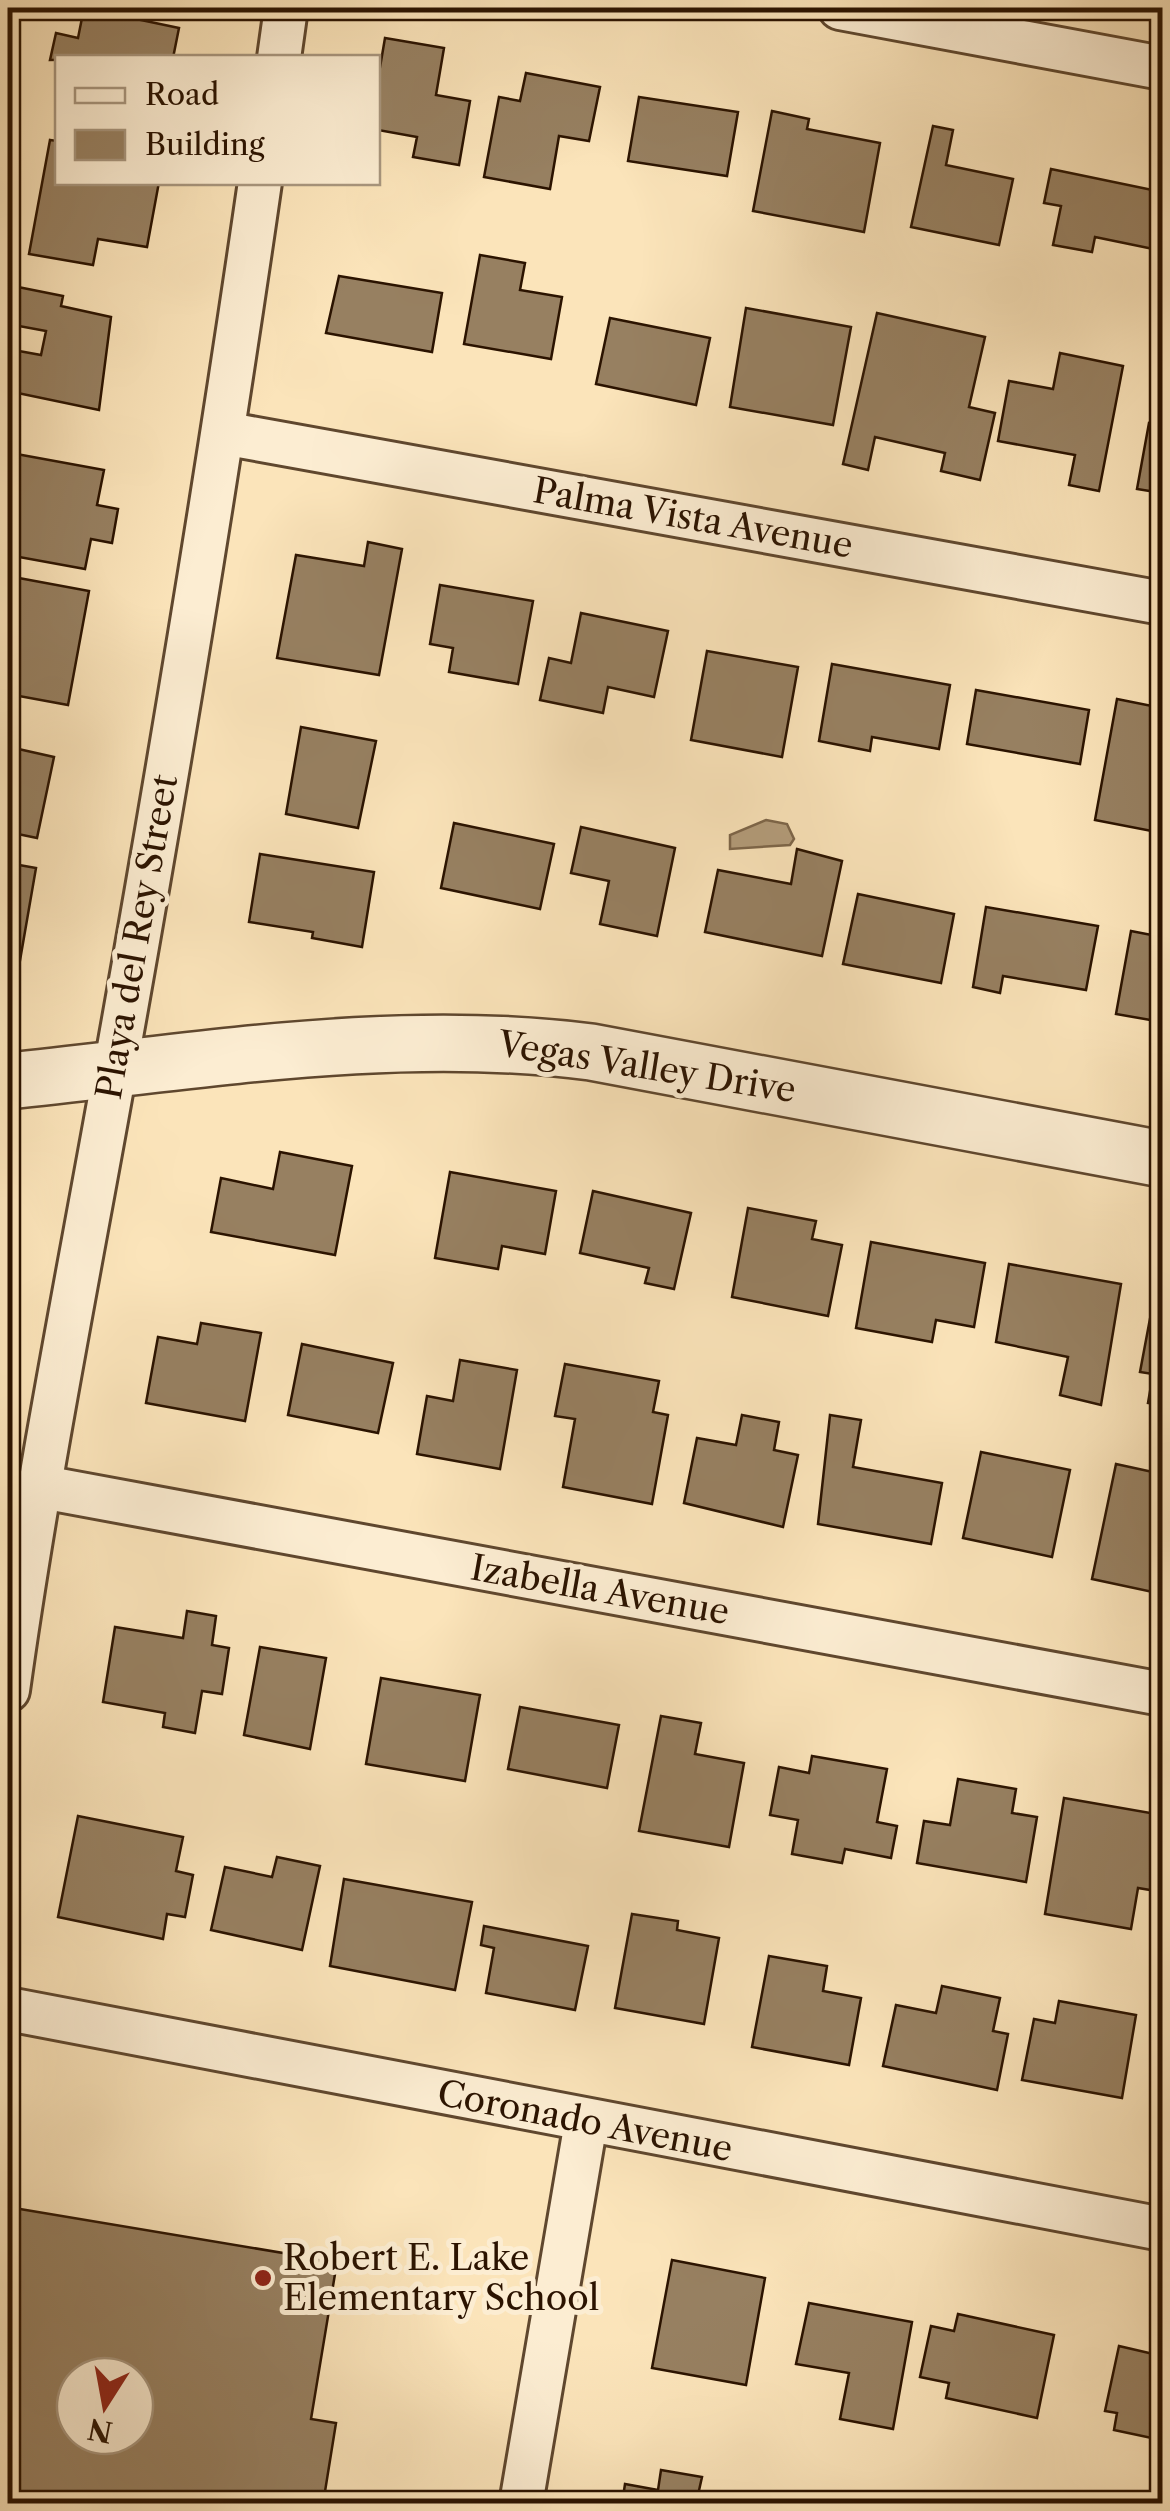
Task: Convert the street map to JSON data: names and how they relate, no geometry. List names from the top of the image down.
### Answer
{
  "streets": {
    "street": [
      "Palma Vista Avenue",
      "Playa del Rey Street",
      "Vegas Valley Drive",
      "Izabella Avenue",
      "Coronado Avenue"
    ]
  },
  "crossings": [
    ["Palma Vista Avenue", "Playa del Rey Street"],
    ["Playa del Rey Street", "Vegas Valley Drive"],
    ["Playa del Rey Street", "Izabella Avenue"]
  ],
  "places": ["Robert E. Lake Elementary School"],
  "legend": ["Road", "Building"],
  "north": "bottom"
}
